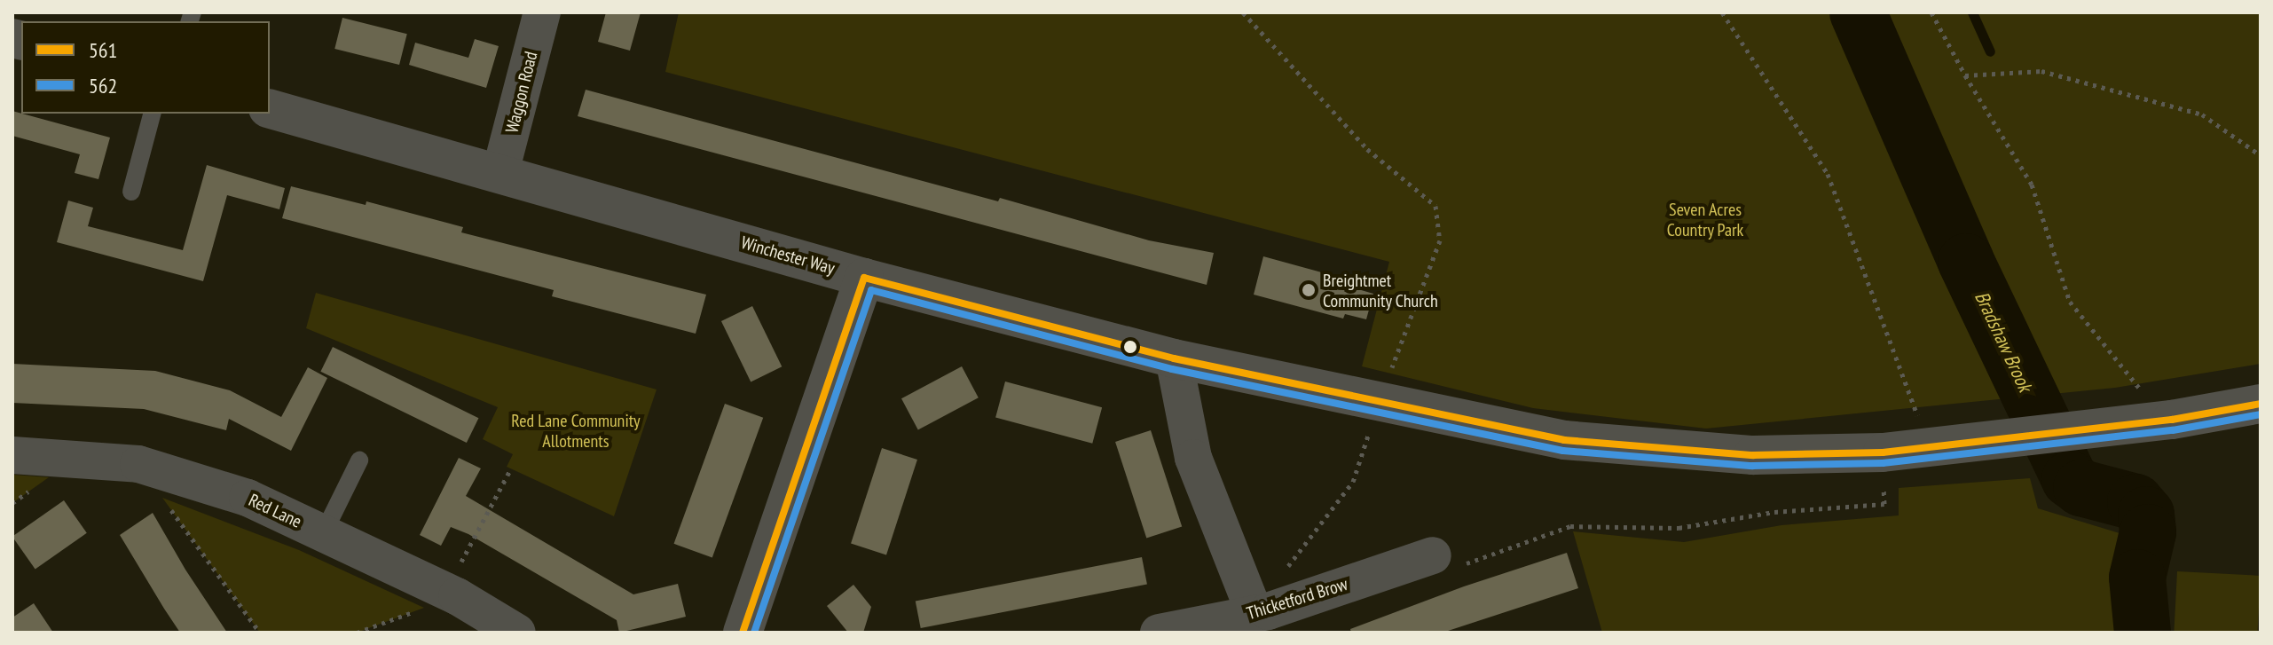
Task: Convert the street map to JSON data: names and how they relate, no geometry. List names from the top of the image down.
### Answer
{
  "streets": {
    "street": [
      "Waggon Road",
      "Winchester Way",
      "Red Lane",
      "Thicketford Brow"
    ]
  },
  "crossings": [
    ["Waggon Road", "Winchester Way"]
  ],
  "water": ["Bradshaw Brook"],
  "parks": ["Seven Acres Country Park", "Red Lane Community Allotments"],
  "places": ["Breightmet Community Church"],
  "lines": ["transit line 561", "transit line 562"],
  "legend": ["561", "562"]
}
